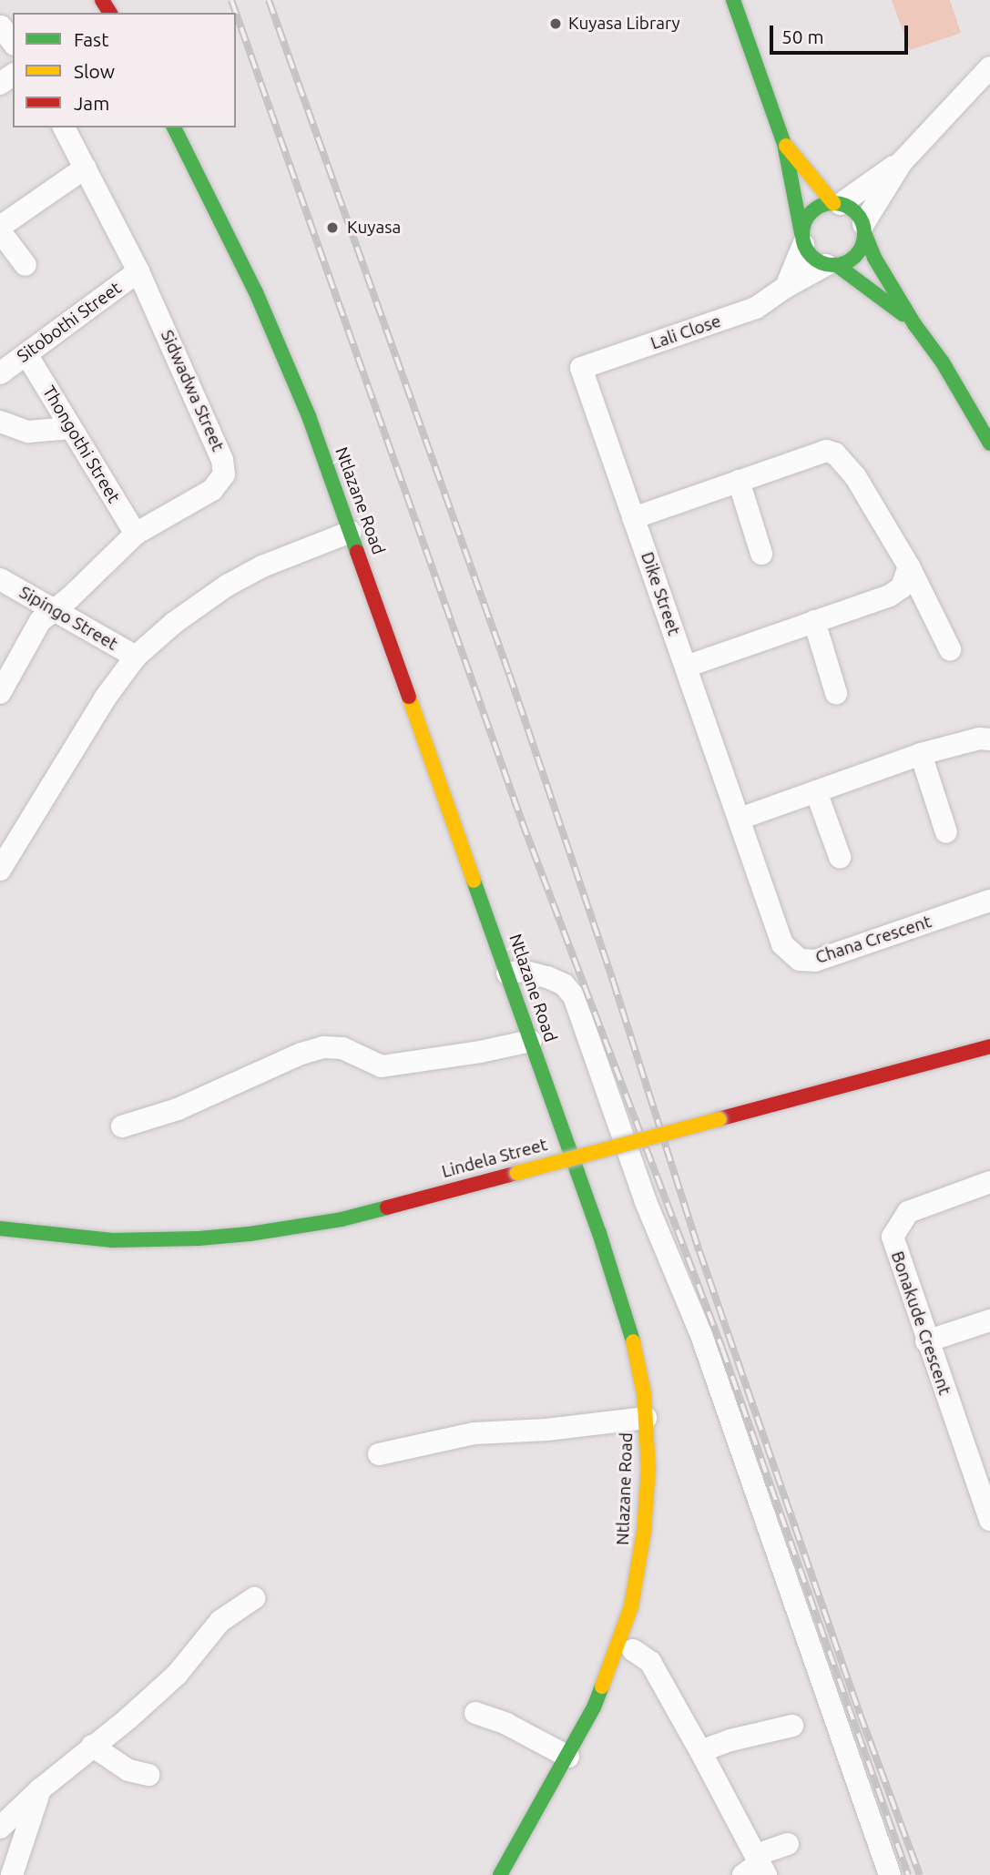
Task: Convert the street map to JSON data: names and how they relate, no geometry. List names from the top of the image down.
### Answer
{
  "streets": {
    "street": [
      "Sitobothi Street",
      "Lali Close",
      "Sidwadwa Street",
      "Thongothi Street",
      "Ntlazane Road",
      "Dike Street",
      "Sipingo Street",
      "Chana Crescent",
      "Lindela Street",
      "Bonakude Crescent"
    ]
  },
  "crossings": [
    ["Sitobothi Street", "Sidwadwa Street"],
    ["Sitobothi Street", "Thongothi Street"],
    ["Lali Close", "Dike Street"],
    ["Sidwadwa Street", "Thongothi Street"],
    ["Sidwadwa Street", "Sipingo Street"],
    ["Dike Street", "Chana Crescent"]
  ],
  "places": ["Kuyasa Library", "Kuyasa"],
  "legend": ["Fast", "Slow", "Jam"],
  "scale_bar": "50 m"
}
